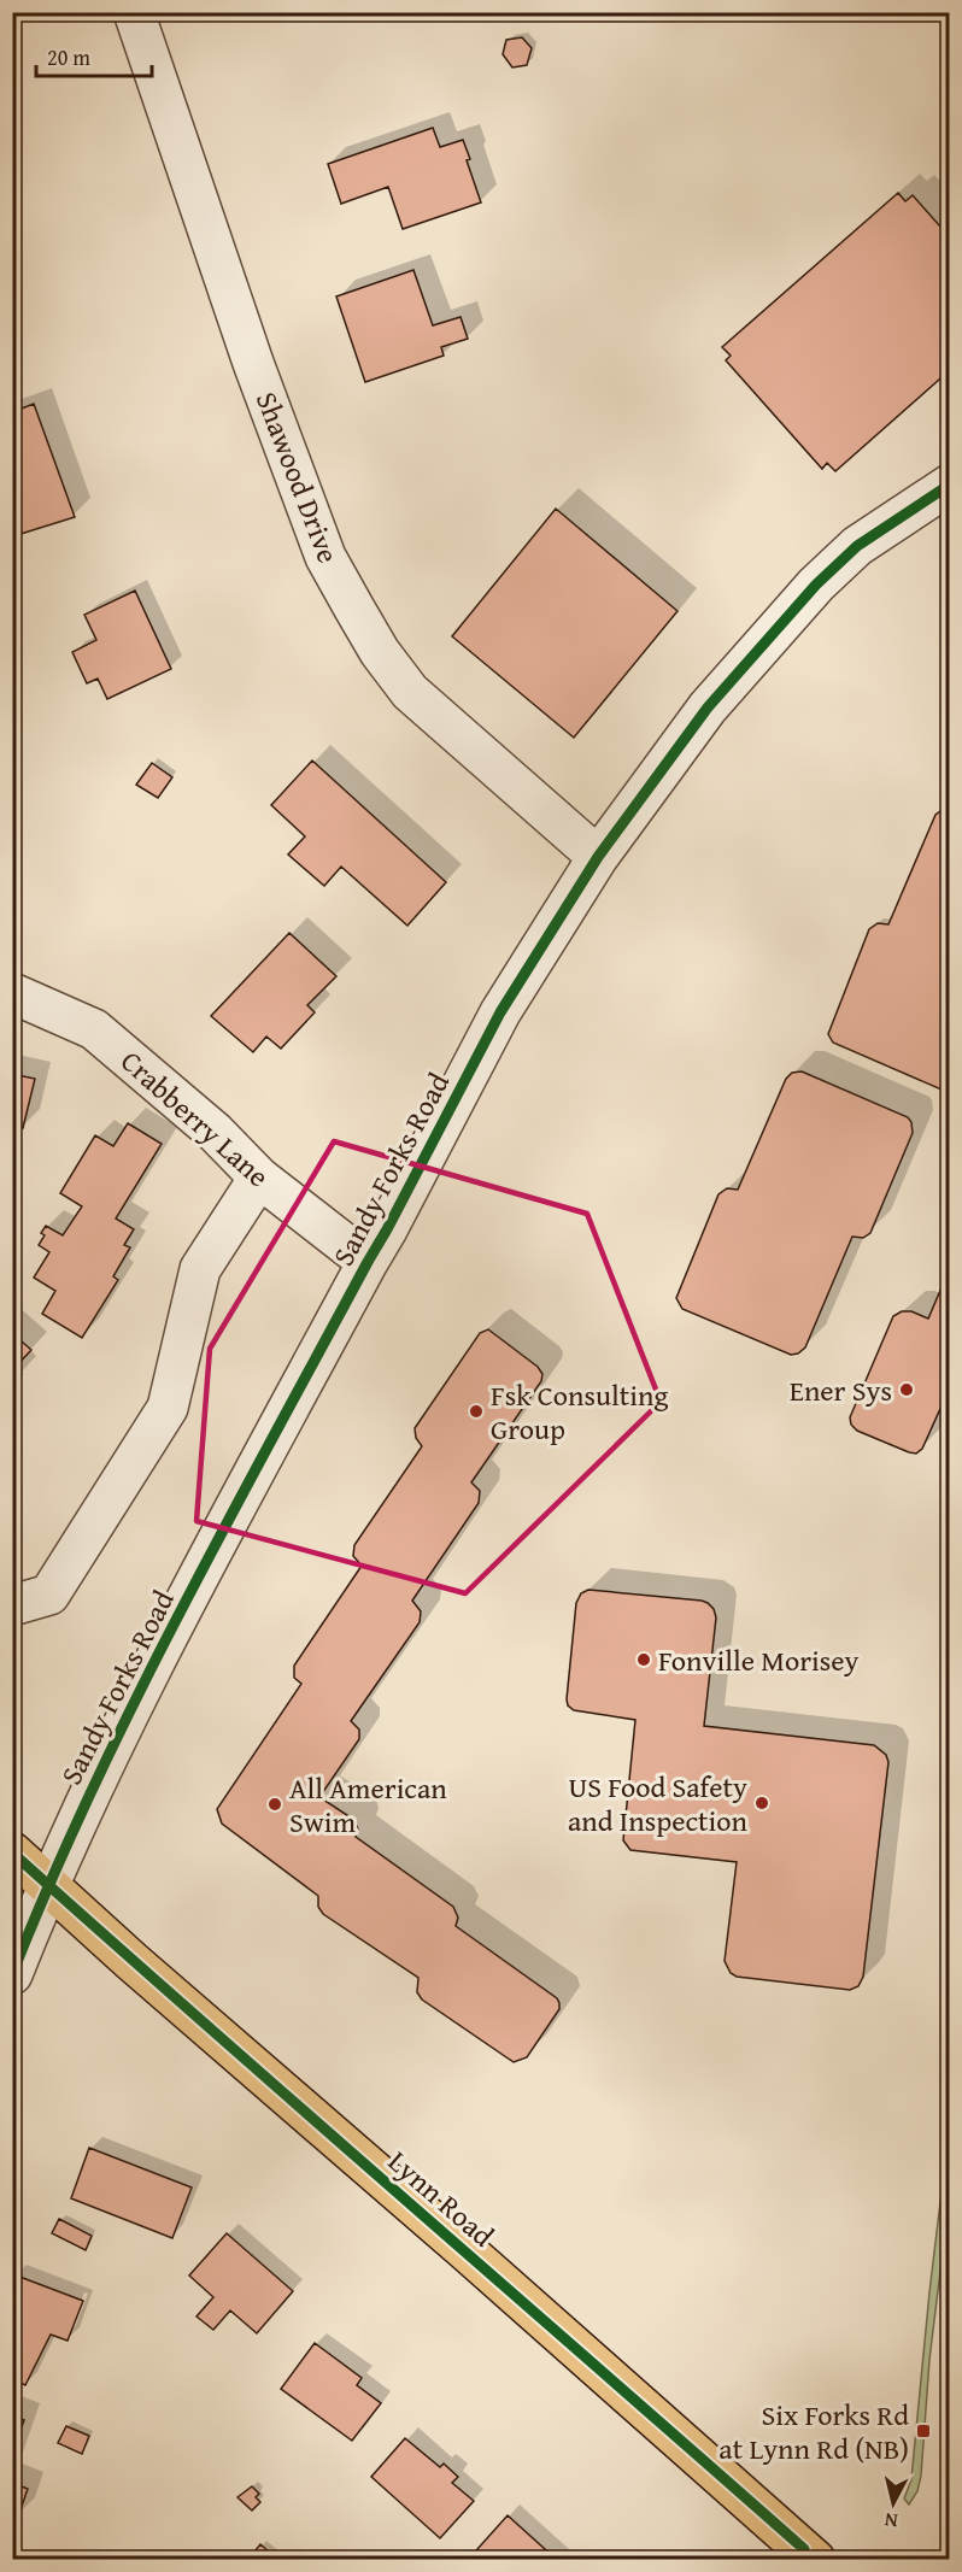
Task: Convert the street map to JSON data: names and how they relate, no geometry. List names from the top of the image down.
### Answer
{
  "streets": {
    "main road": ["Lynn Road"],
    "street": ["Shawood Drive", "Crabberry Lane", "Sandy Forks Road"]
  },
  "crossings": [
    ["Shawood Drive", "Sandy Forks Road"],
    ["Crabberry Lane", "Sandy Forks Road"],
    ["Sandy Forks Road", "Lynn Road"]
  ],
  "places": {
    "other": [
      "Ener Sys",
      "Fsk Consulting Group",
      "Fonville Morisey",
      "US Food Safety and Inspection",
      "All American Swim"
    ],
    "transit": ["Six Forks Rd at Lynn Rd (NB)"]
  },
  "scale_bar": "20 m",
  "north": "bottom"
}
